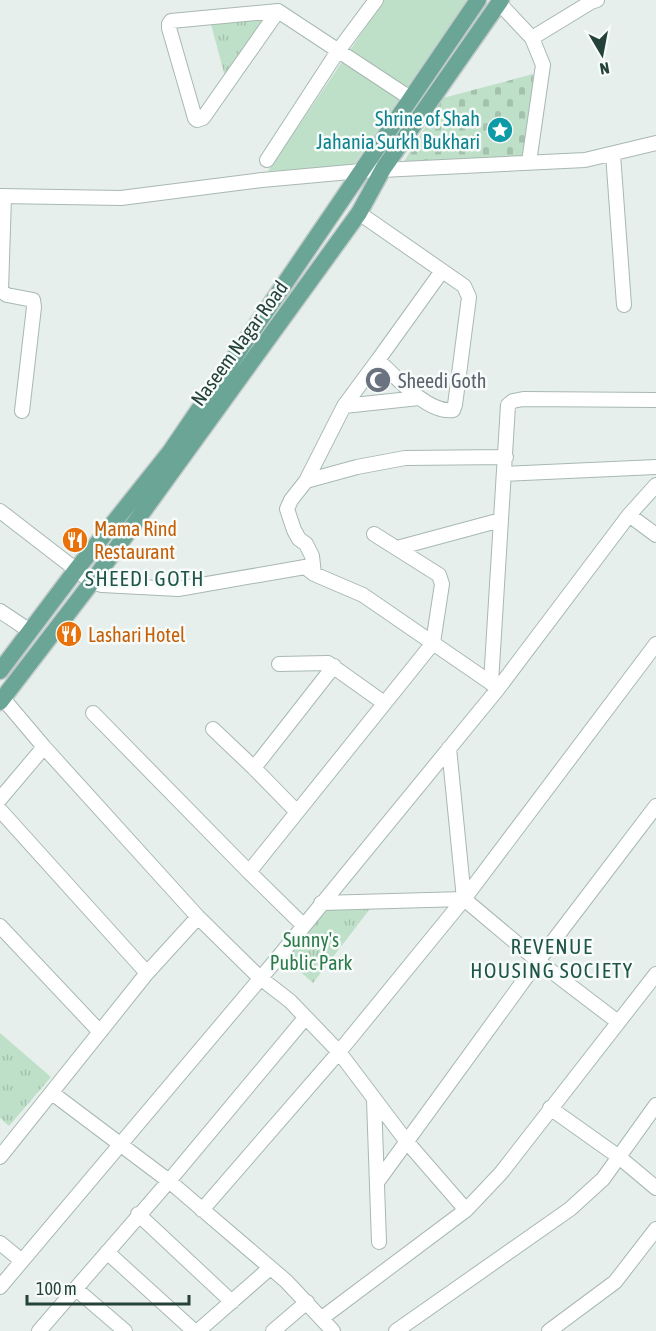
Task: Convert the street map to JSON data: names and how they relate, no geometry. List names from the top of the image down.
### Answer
{
  "streets": {
    "main road": ["Naseem Nagar Road"]
  },
  "districts": ["SHEEDI GOTH", "REVENUE HOUSING SOCIETY"],
  "parks": ["Sunny's Public Park"],
  "places": {
    "place": ["Shrine of Shah Jahania Surkh Bukhari"],
    "mosque": ["Sheedi Goth"],
    "restaurant": ["Mama Rind Restaurant", "Lashari Hotel"]
  },
  "scale_bar": "100 m",
  "north": "bottom"
}
